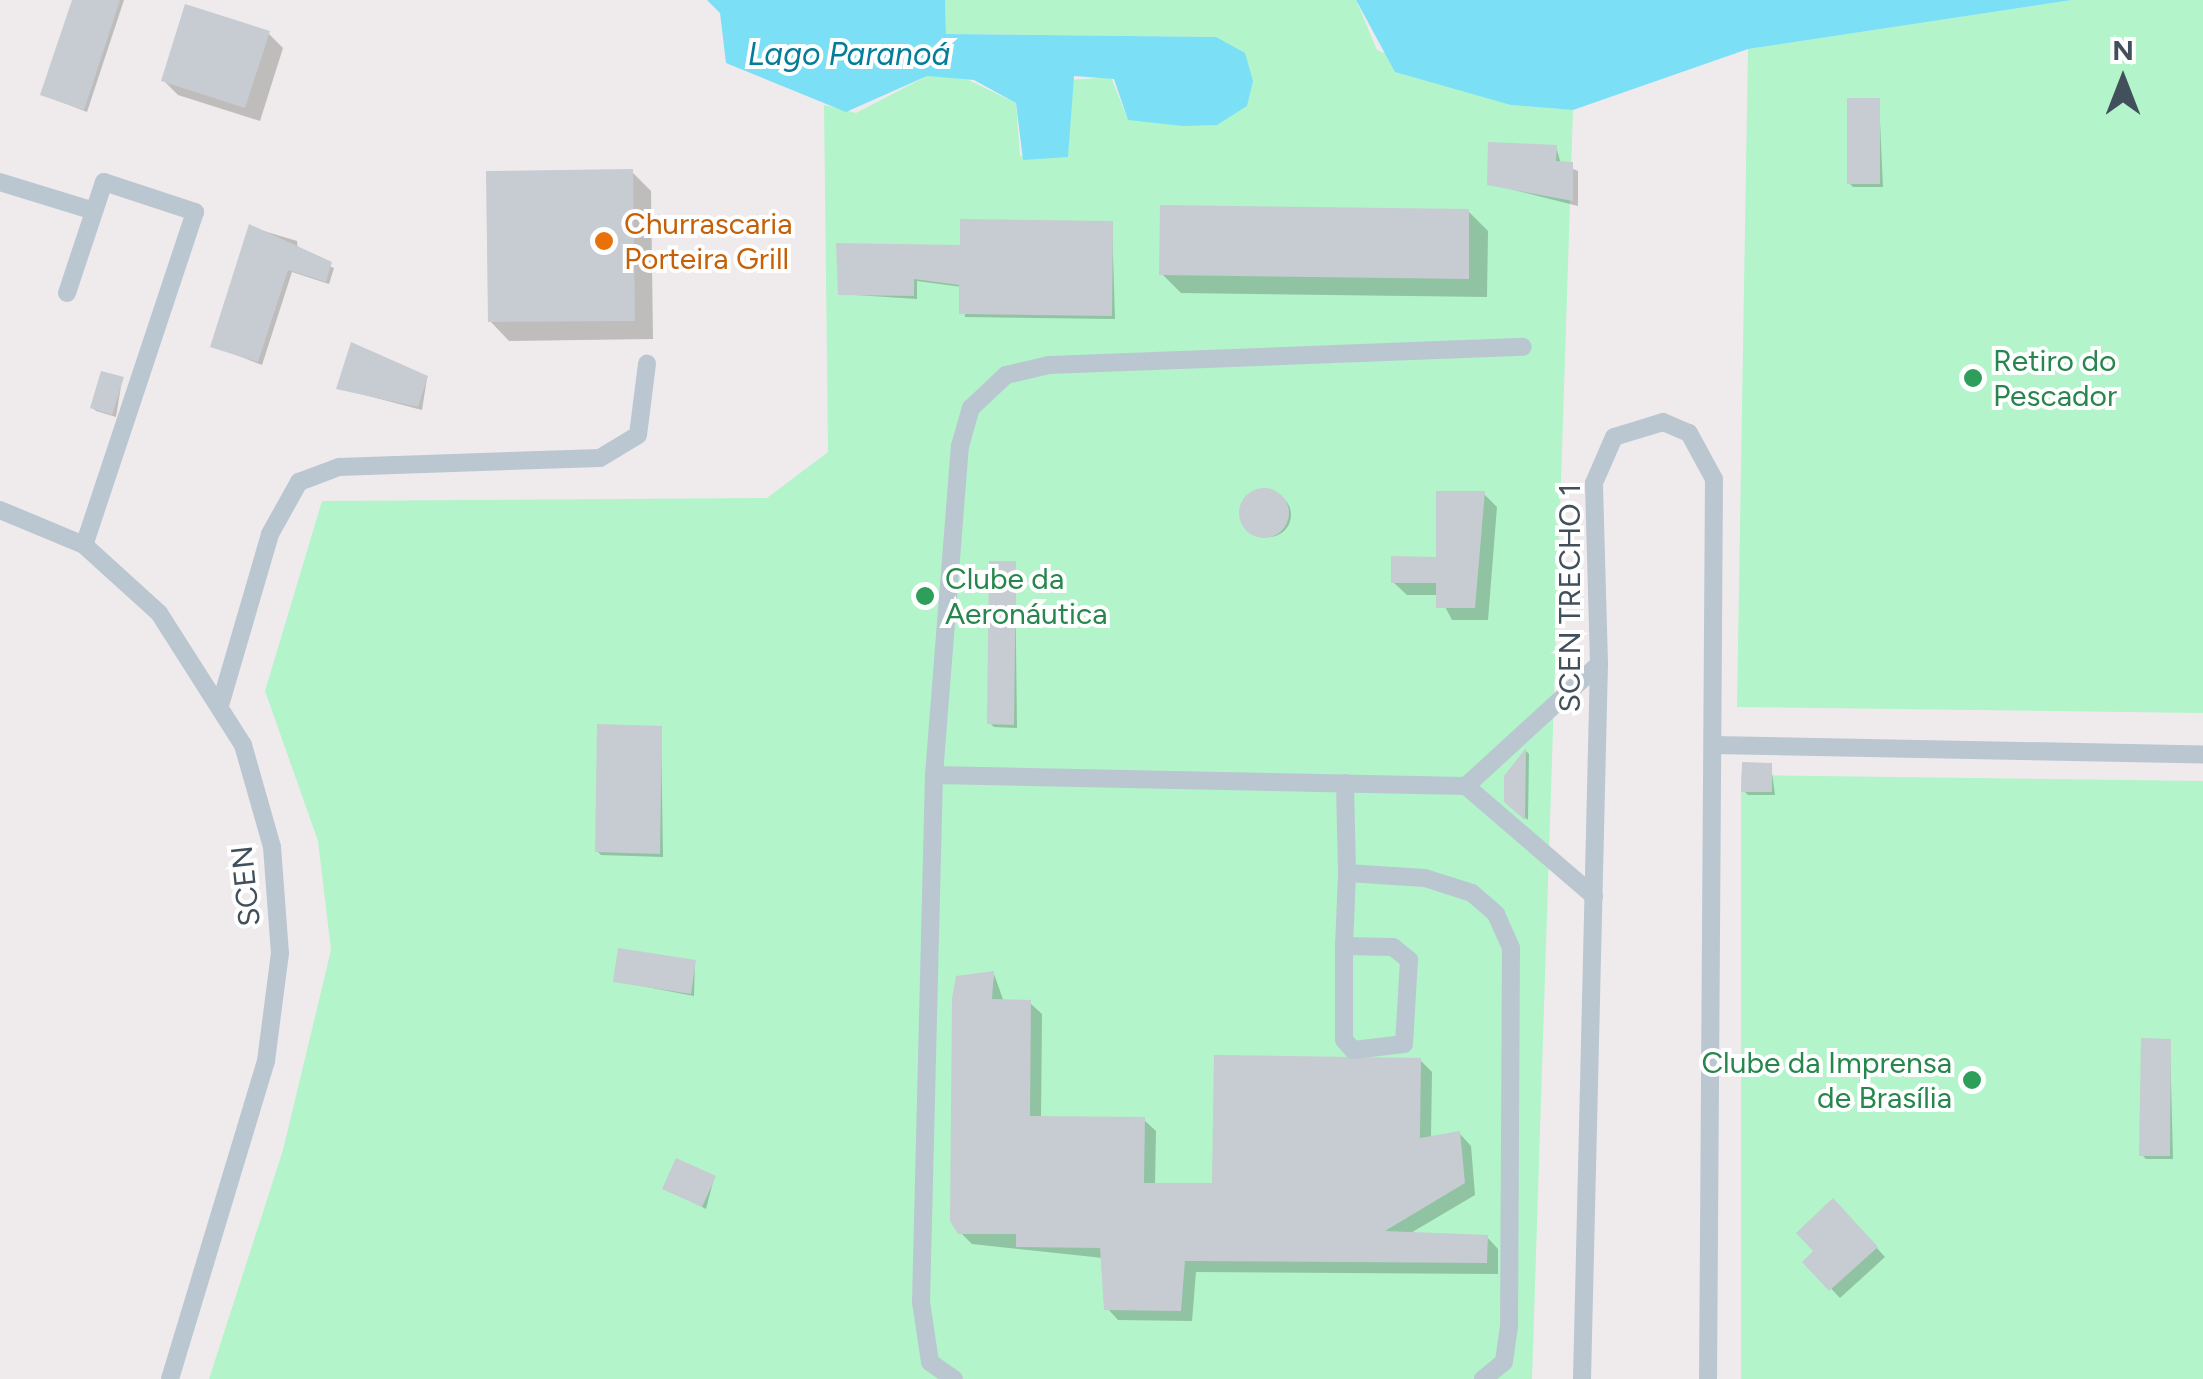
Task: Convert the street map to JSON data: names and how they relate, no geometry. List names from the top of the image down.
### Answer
{
  "streets": {
    "lane": ["SCEN TRECHO 1", "SCEN"]
  },
  "water": ["Lago Paranoá"],
  "places": [
    "Churrascaria Porteira Grill",
    "Retiro do Pescador",
    "Clube da Aeronáutica",
    "Clube da Imprensa de Brasília"
  ],
  "north": "top"
}
